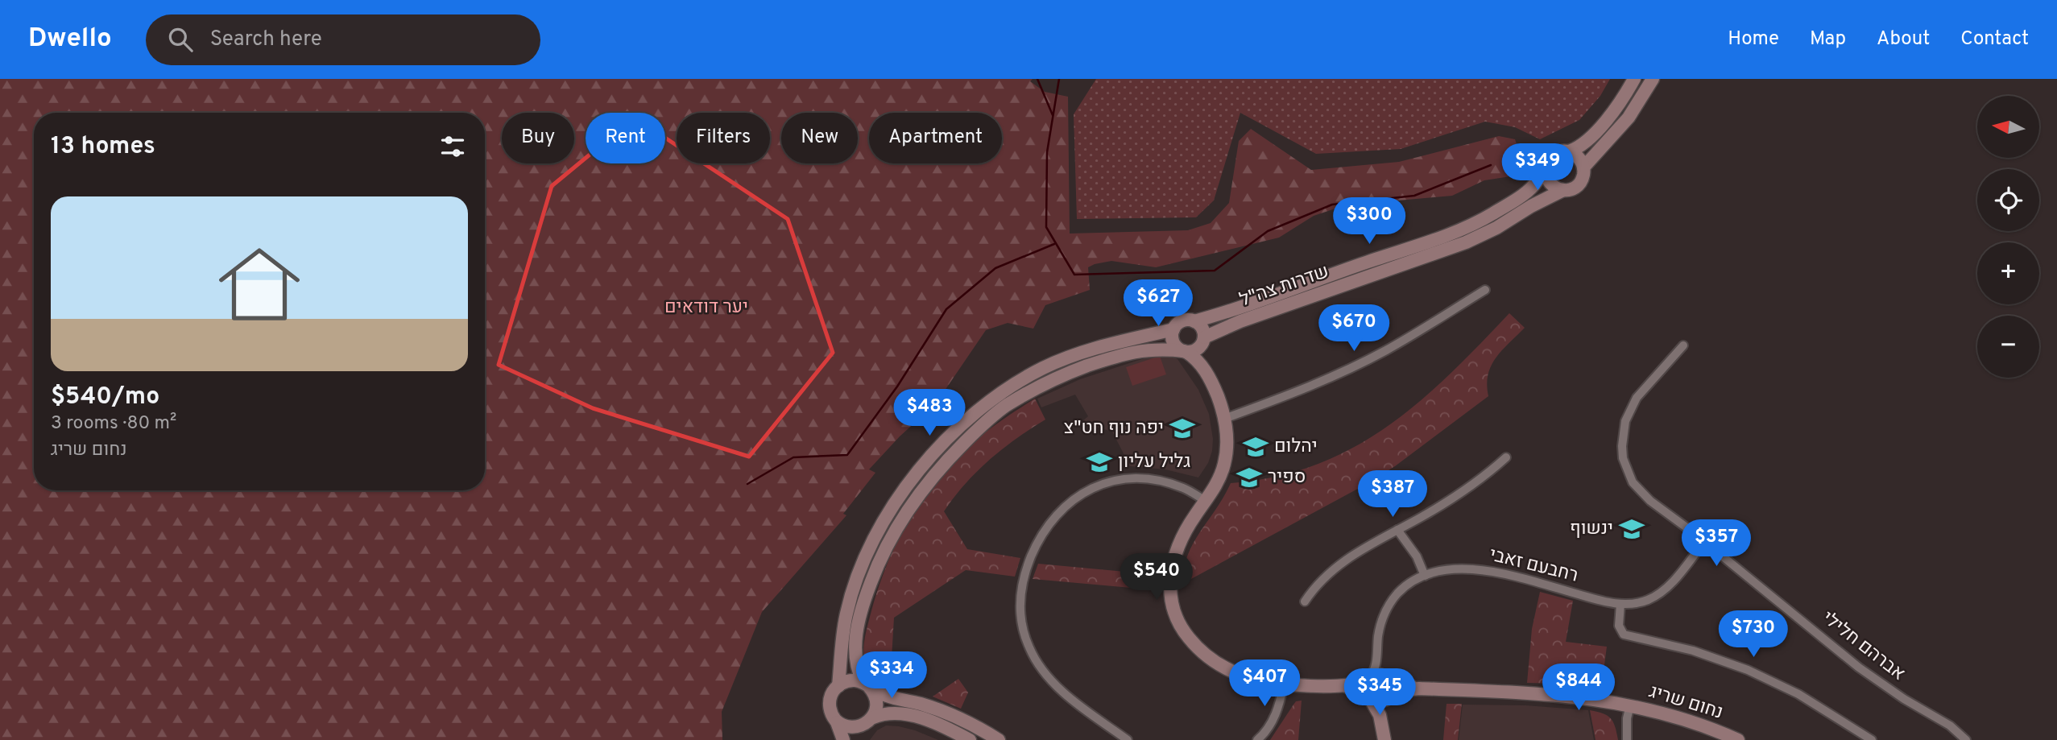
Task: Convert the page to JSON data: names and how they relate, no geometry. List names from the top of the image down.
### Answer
{
  "streets": {
    "main road": ["שדרות צה\"ל", "נחום שריג"],
    "street": ["רחבעם זאבי", "אברהם חלילי"]
  },
  "crossings": [
    ["רחבעם זאבי", "אברהם חלילי"],
    ["רחבעם זאבי", "נחום שריג"]
  ],
  "parks": ["יער דודאים"],
  "places": {
    "school or university": [
      "יפה נוף חט\"צ",
      "יהלום",
      "גליל עליון",
      "ספיר",
      "ינשוף"
    ]
  },
  "north": "left",
  "page": {
    "header": "Dwello",
    "search": "Search here",
    "nav": [
      "Home",
      "Map",
      "About",
      "Contact"
    ],
    "map_buttons": ["+", "−"],
    "chip": [
      "Buy",
      "Rent",
      "Filters",
      "New",
      "Apartment"
    ],
    "heading": "13 homes",
    "price": [
      "$349",
      "$300",
      "$627",
      "$670",
      "$483",
      "$387",
      "$357",
      "$540",
      "$730",
      "$334",
      "$407",
      "$844",
      "$345"
    ],
    "list": [
      {
        "name": "$540/mo",
        "note": "3 rooms · 80 m² · נחום שריג"
      }
    ]
  }
}
